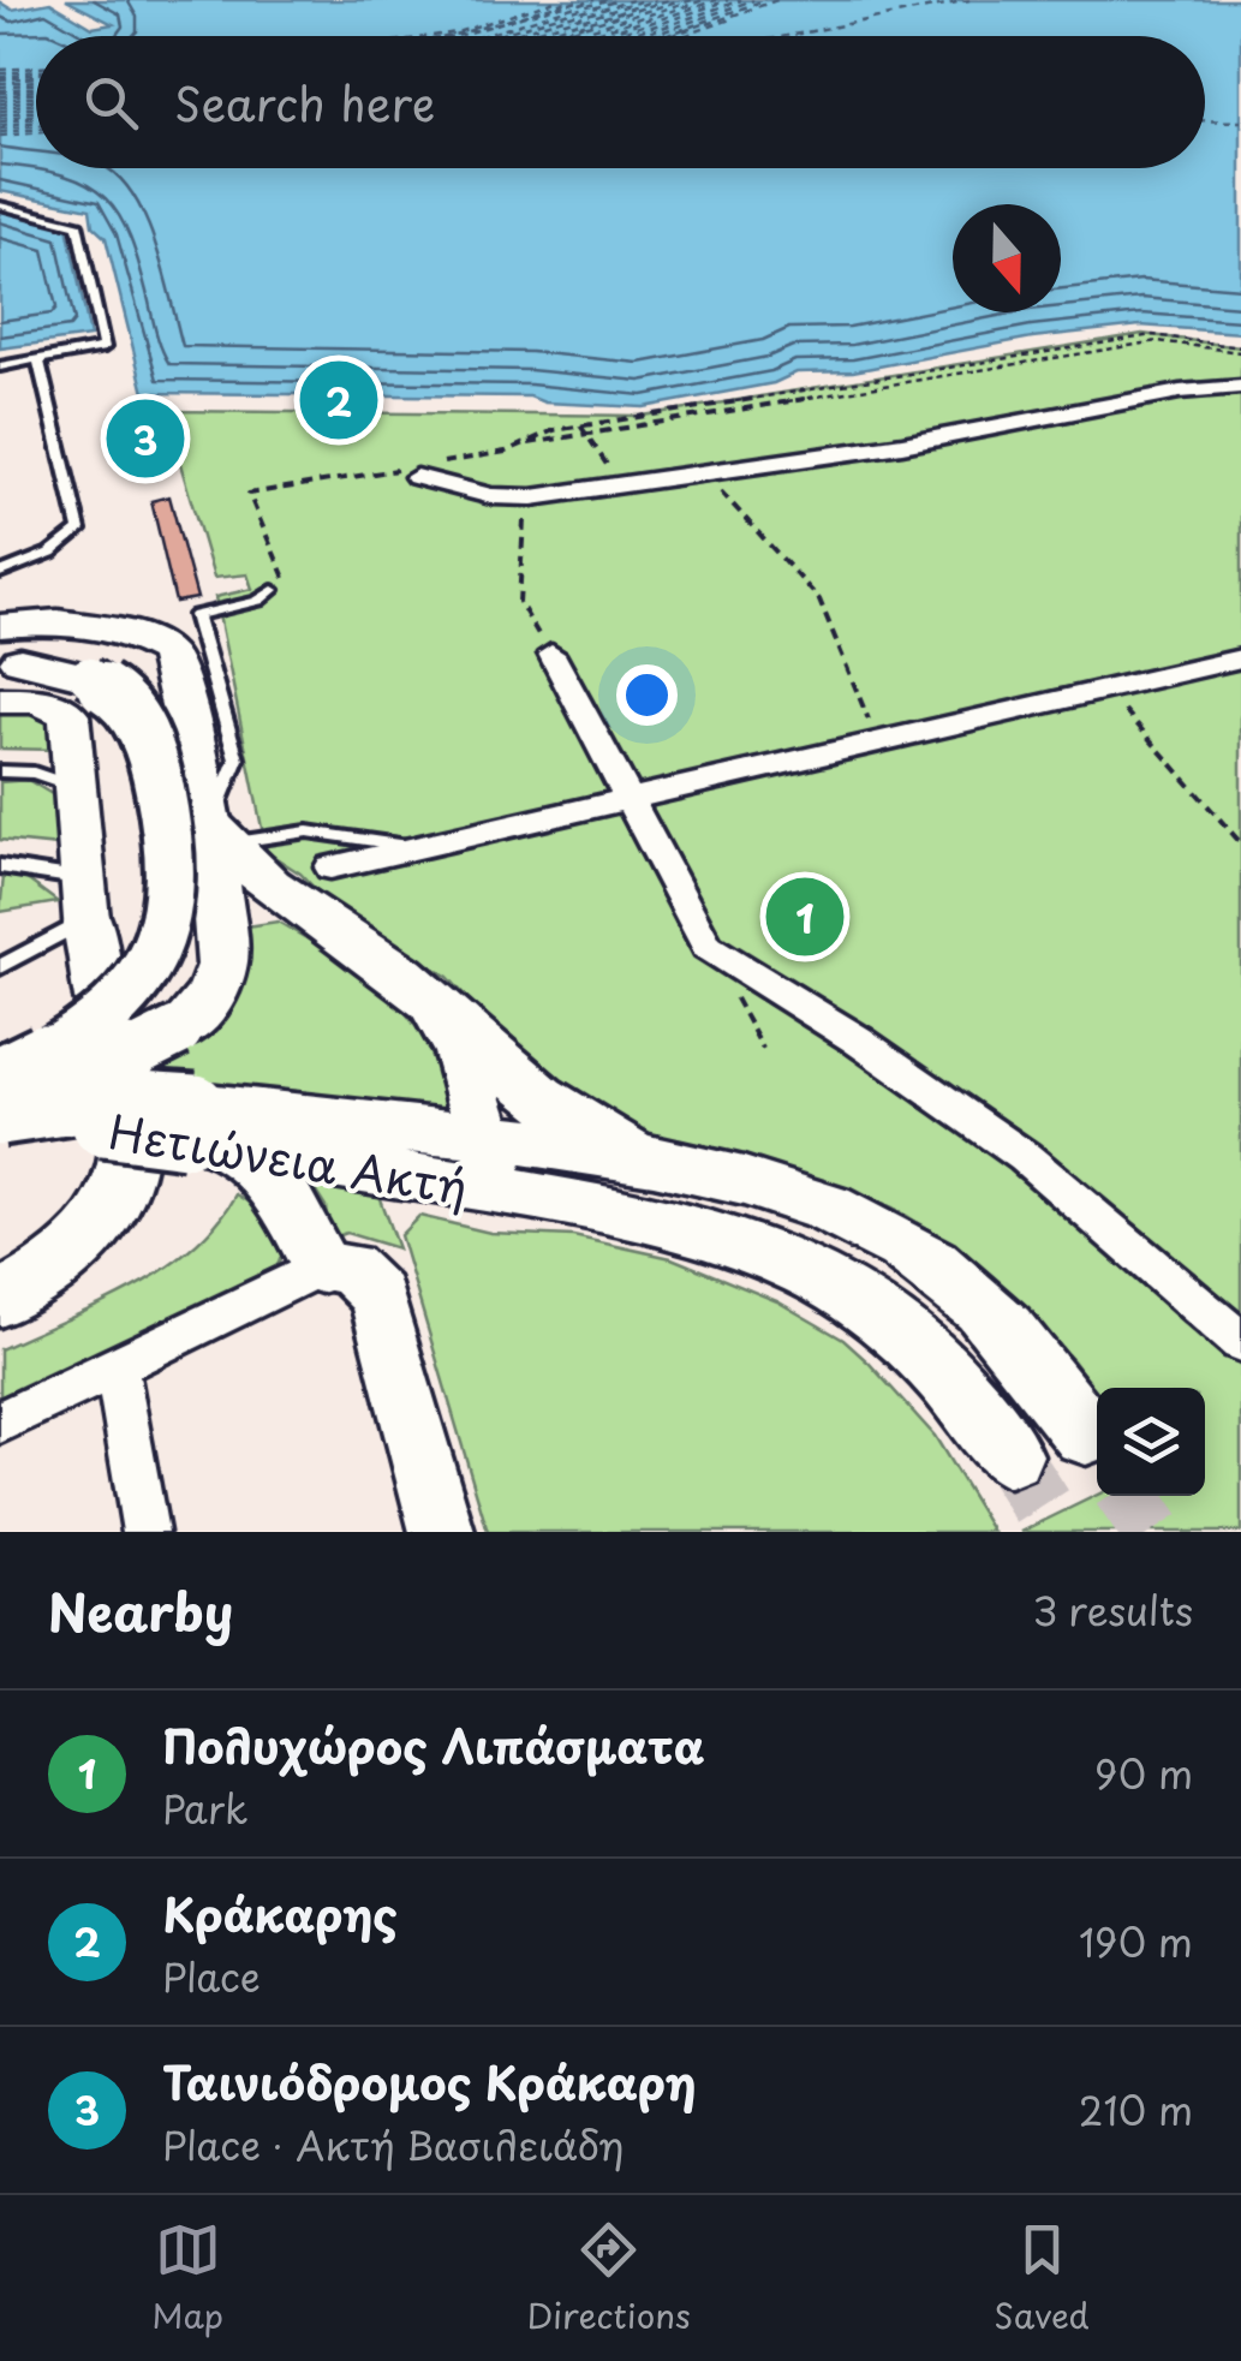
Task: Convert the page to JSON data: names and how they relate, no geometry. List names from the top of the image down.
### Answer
{
  "streets": {
    "main road": ["Ηετιώνεια Ακτή"]
  },
  "north": "bottom",
  "page": {
    "search": "Search here",
    "pins": ["2", "3", "1"],
    "heading": ["Nearby", "3 results"],
    "list": [
      {
        "mark": "1",
        "name": "Πολυχώρος Λιπάσματα",
        "note": "Park",
        "value": "90 m"
      },
      {
        "mark": "2",
        "name": "Κράκαρης",
        "note": "Place",
        "value": "190 m"
      },
      {
        "mark": "3",
        "name": "Ταινιόδρομος Κράκαρη",
        "note": "Place · Ακτή Βασιλειάδη",
        "value": "210 m"
      }
    ],
    "nav": ["Map", "Directions", "Saved"]
  }
}
